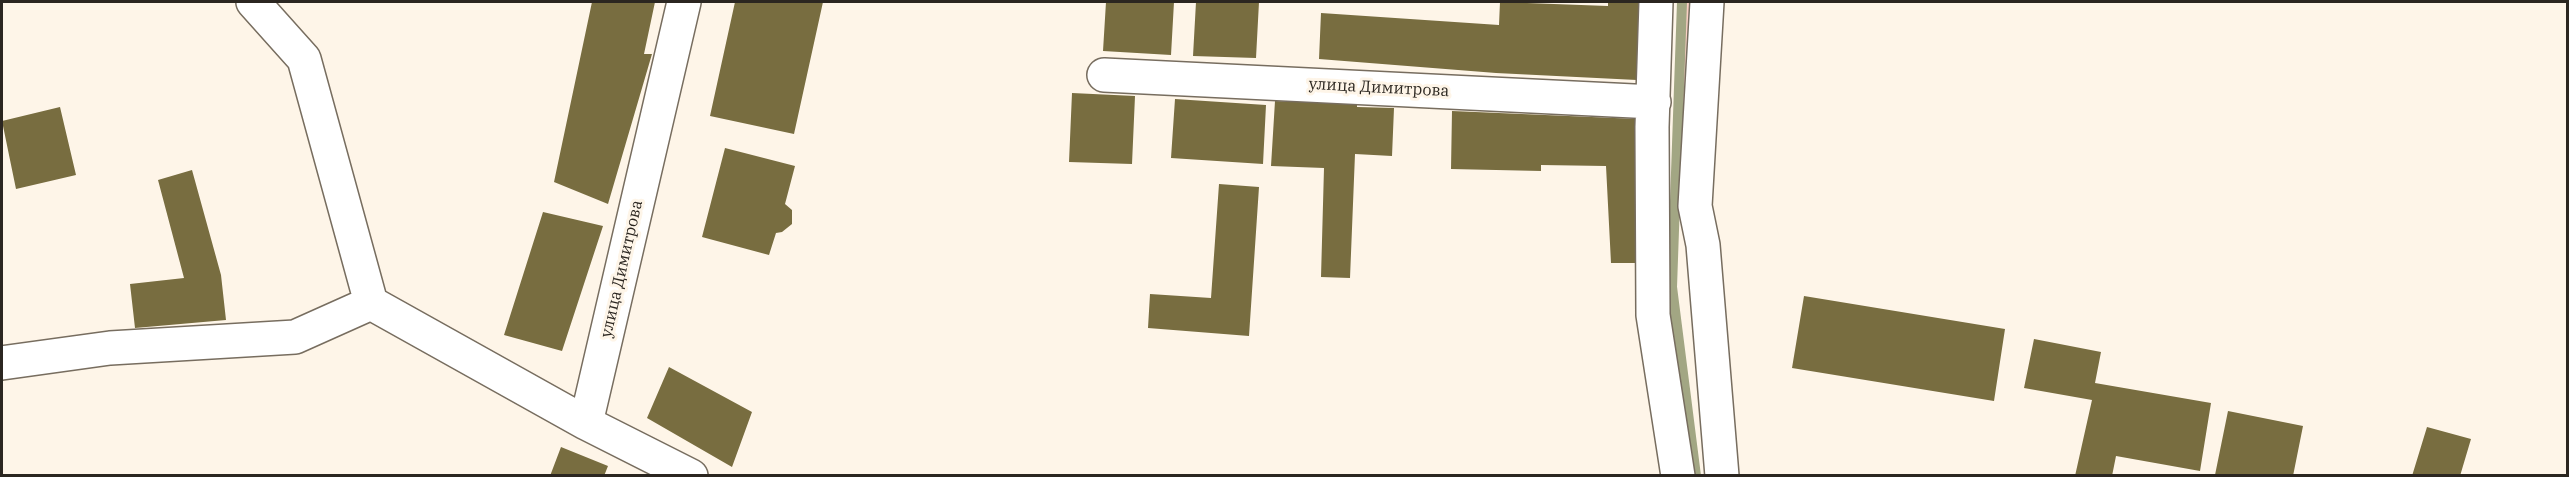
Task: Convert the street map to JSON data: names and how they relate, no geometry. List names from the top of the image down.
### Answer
{
  "streets": {
    "street": ["улица Димитрова"]
  }
}
